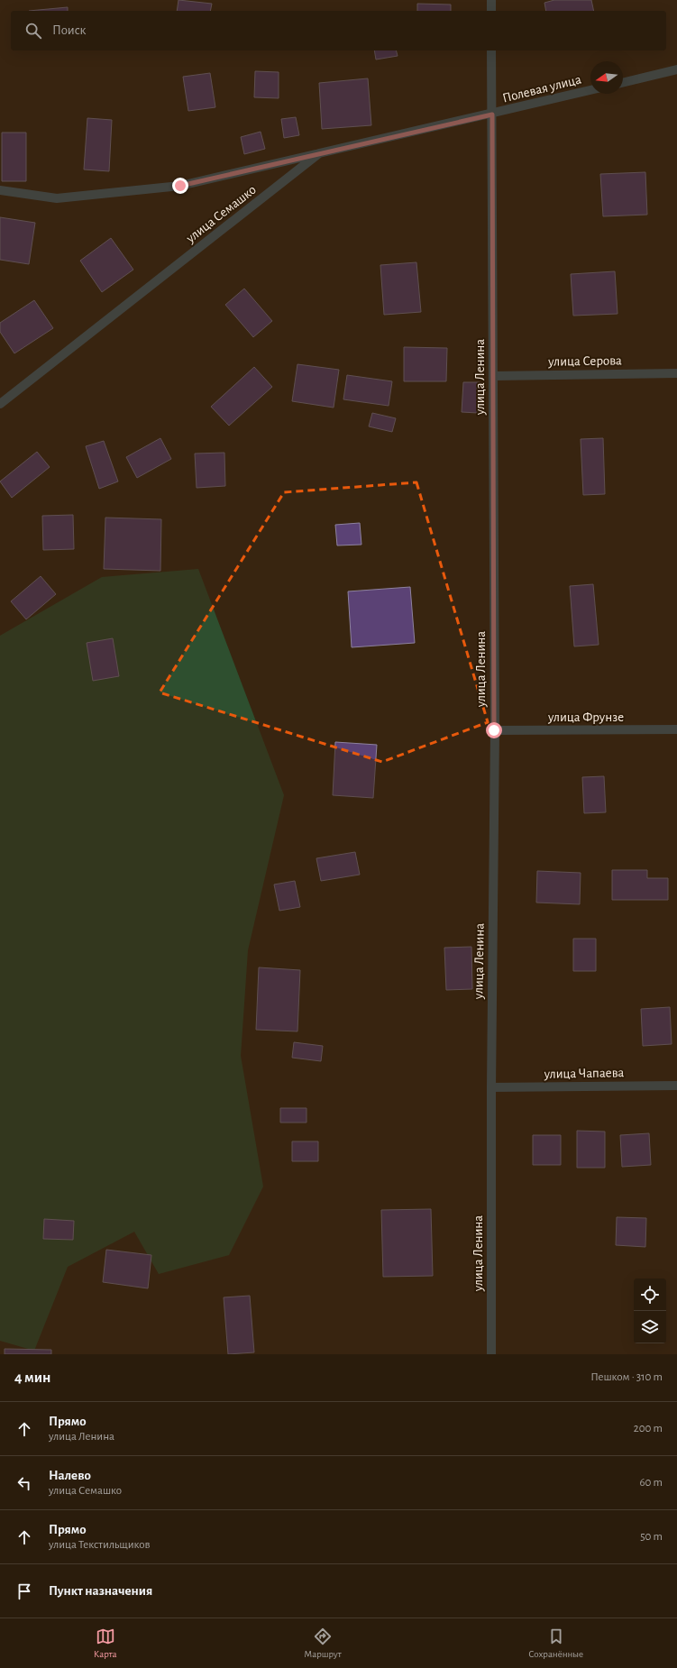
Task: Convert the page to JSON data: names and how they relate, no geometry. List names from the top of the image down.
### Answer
{
  "streets": {
    "street": [
      "Полевая улица",
      "улица Семашко",
      "улица Серова",
      "улица Ленина",
      "улица Фрунзе",
      "улица Чапаева"
    ]
  },
  "crossings": [
    ["Полевая улица", "улица Семашко"],
    ["Полевая улица", "улица Ленина"],
    ["улица Семашко", "улица Ленина"],
    ["улица Серова", "улица Ленина"],
    ["улица Ленина", "улица Фрунзе"],
    ["улица Ленина", "улица Чапаева"]
  ],
  "north": "left",
  "page": {
    "search": "Поиск",
    "heading": ["4 мин", "Пешком · 310 m"],
    "list": [
      ["Прямо", "улица Ленина", "200 m"],
      ["Налево", "улица Семашко", "60 m"],
      ["Прямо", "улица Текстильщиков", "50 m"],
      "Пункт назначения"
    ],
    "nav": ["Карта", "Маршрут", "Сохранённые"]
  }
}
